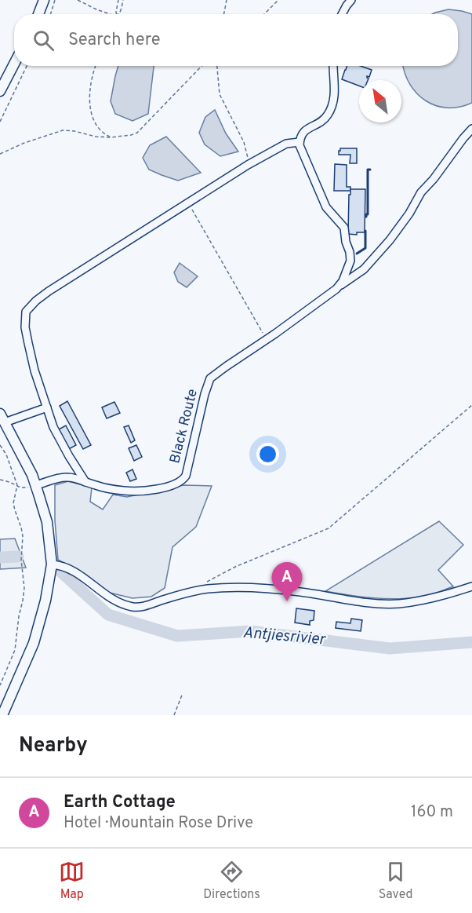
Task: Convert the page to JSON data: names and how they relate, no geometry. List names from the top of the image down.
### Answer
{
  "streets": {
    "street": ["Black Route"]
  },
  "water": ["Antjiesrivier"],
  "north": "top left",
  "page": {
    "search": "Search here",
    "pins": "A",
    "heading": "Nearby",
    "list": [
      {
        "mark": "A",
        "name": "Earth Cottage",
        "note": "Hotel · Mountain Rose Drive",
        "value": "160 m"
      }
    ],
    "nav": ["Map", "Directions", "Saved"]
  }
}
